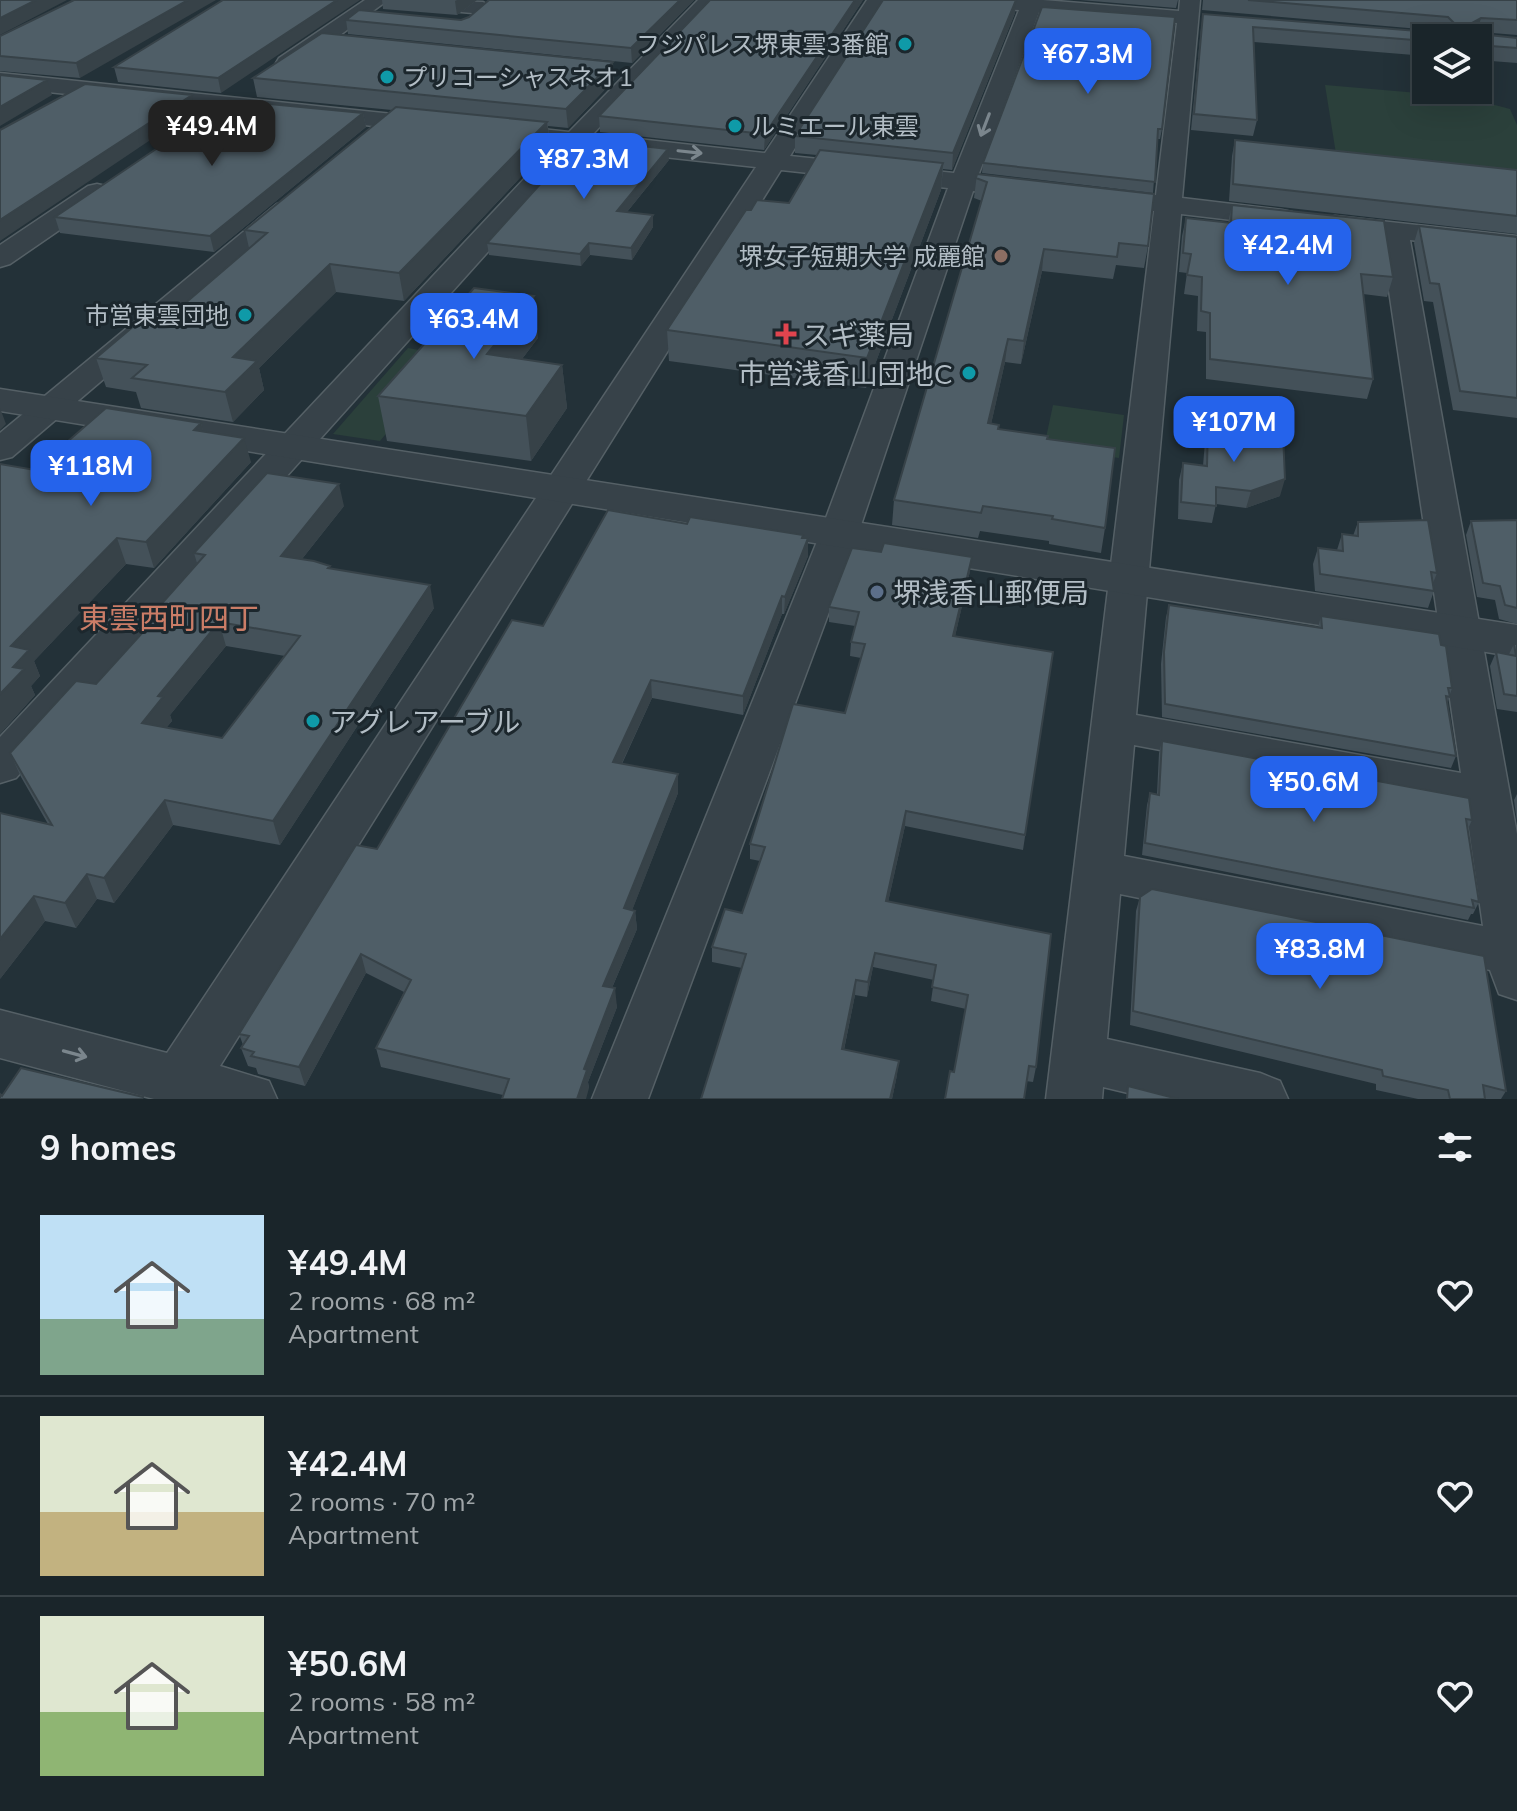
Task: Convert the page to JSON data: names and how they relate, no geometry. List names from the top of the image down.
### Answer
{
  "districts": ["東雲西町四丁"],
  "places": {
    "other": [
      "フジパレス堺東雲3番館",
      "プリコーシャスネオ1",
      "ルミエール東雲",
      "堺女子短期大学 成麗館",
      "市営東雲団地",
      "市営浅香山団地C",
      "堺浅香山郵便局",
      "アグレアーブル"
    ],
    "health": ["スギ薬局"]
  },
  "page": {
    "price": [
      "¥67.3M",
      "¥49.4M",
      "¥87.3M",
      "¥42.4M",
      "¥63.4M",
      "¥107M",
      "¥118M",
      "¥50.6M",
      "¥83.8M"
    ],
    "heading": "9 homes",
    "list": [
      {
        "name": "¥49.4M",
        "note": "2 rooms · 68 m² · Apartment"
      },
      {
        "name": "¥42.4M",
        "note": "2 rooms · 70 m² · Apartment"
      },
      {
        "name": "¥50.6M",
        "note": "2 rooms · 58 m² · Apartment"
      }
    ]
  }
}
